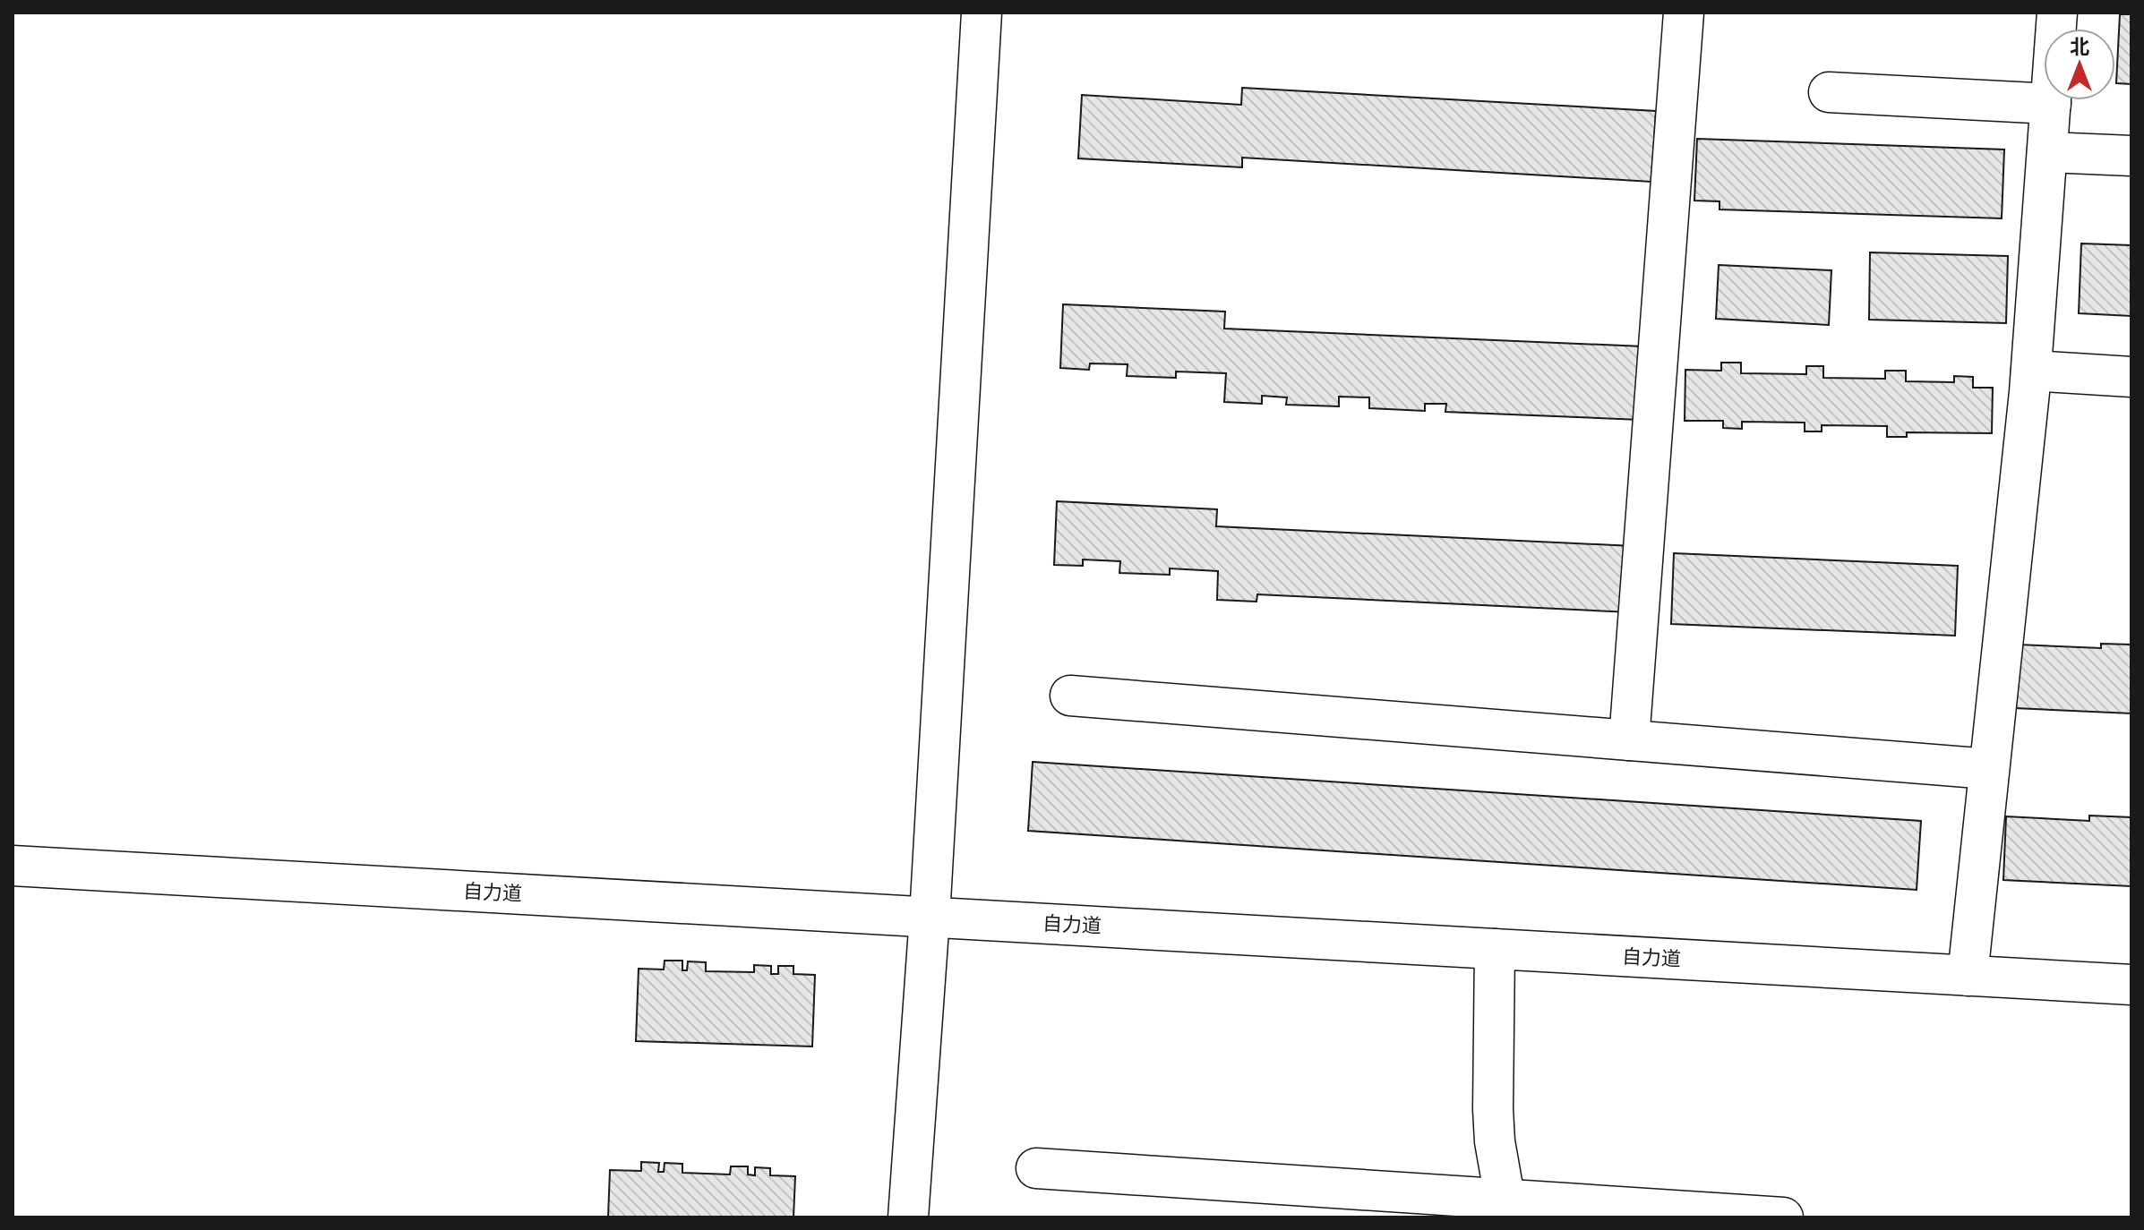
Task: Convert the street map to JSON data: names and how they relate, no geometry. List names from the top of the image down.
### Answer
{
  "streets": {
    "street": ["自力道"]
  },
  "north": "top"
}
